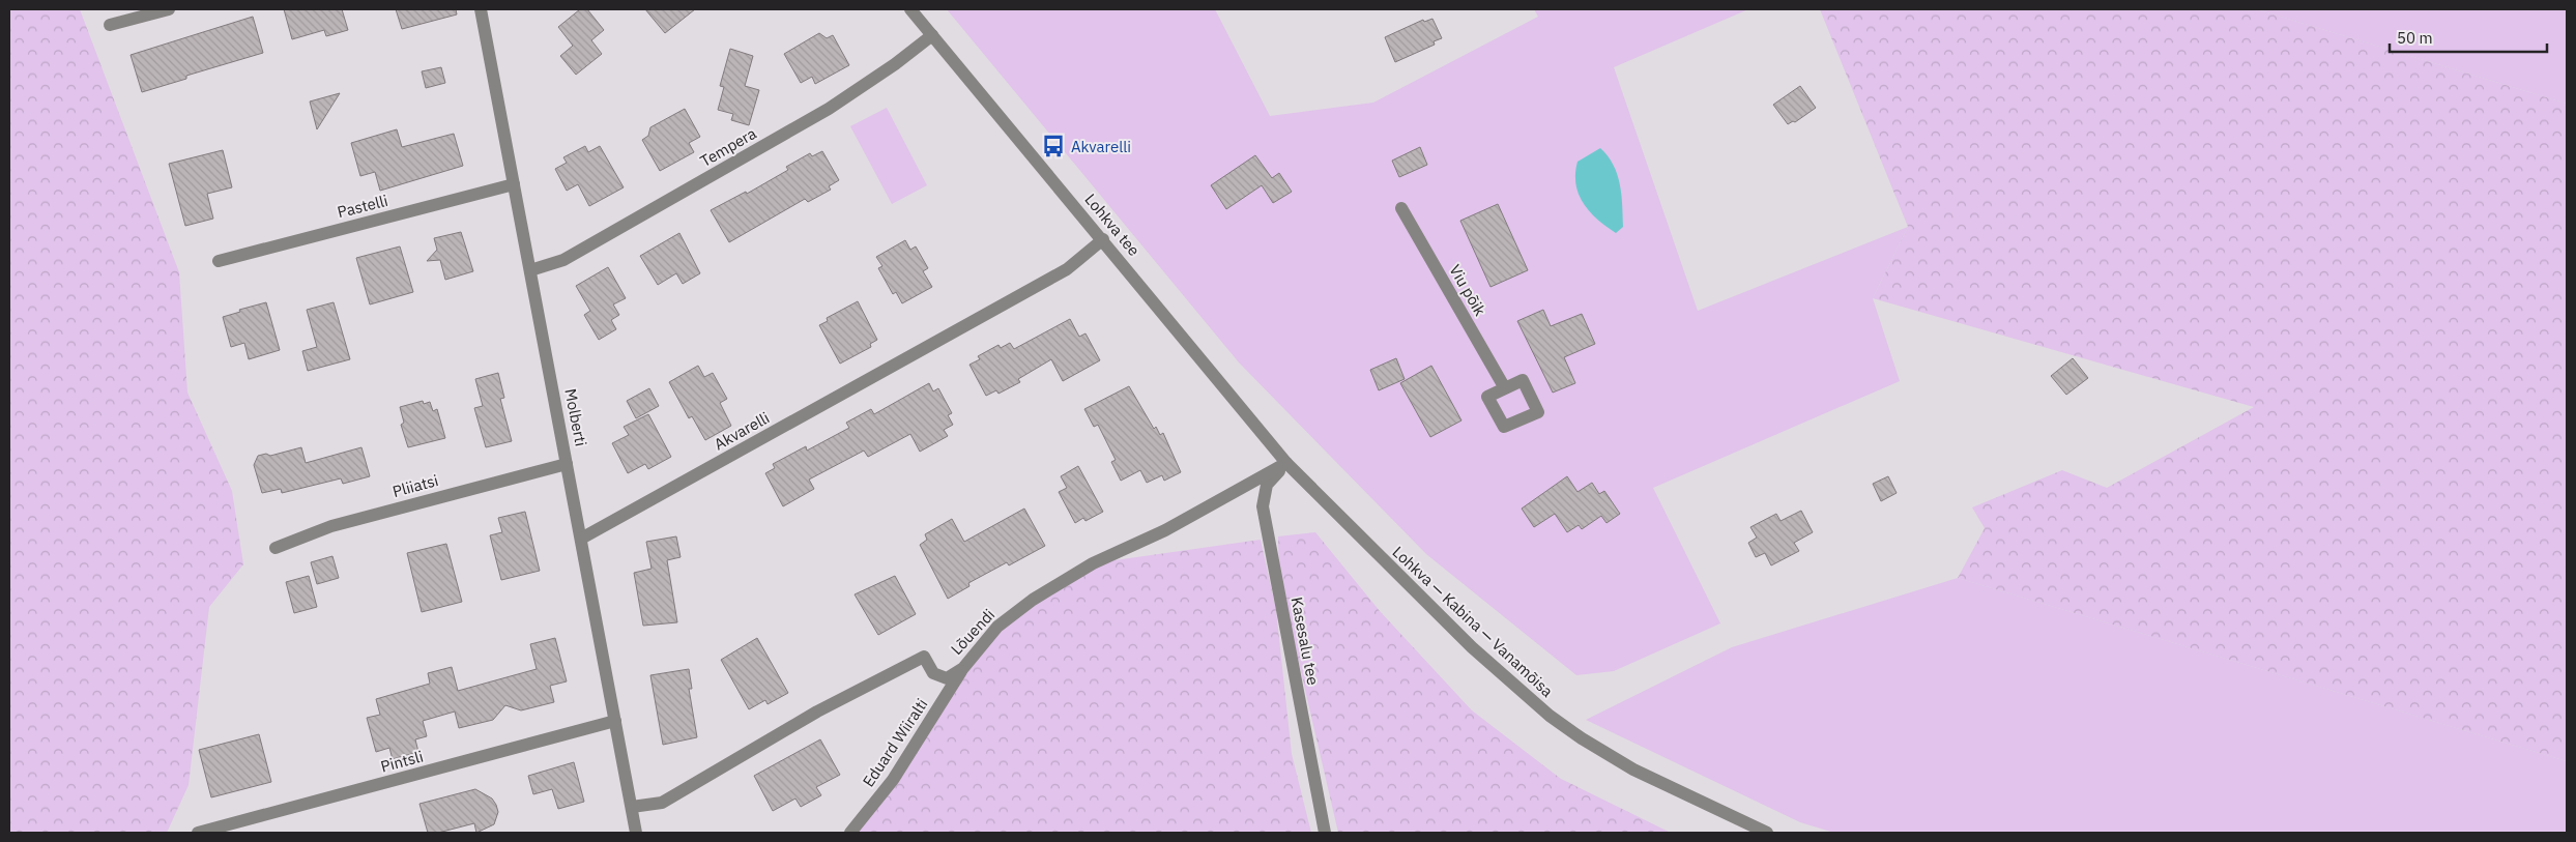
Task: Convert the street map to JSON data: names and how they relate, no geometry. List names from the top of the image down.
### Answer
{
  "streets": {
    "street": [
      "Tempera",
      "Pastelli",
      "Lohkva tee",
      "Viu põik",
      "Molberti",
      "Akvarelli",
      "Pliiatsi",
      "Lohkva — Kabina — Vanamõisa",
      "Lõuendi",
      "Kasesalu tee",
      "Eduard Wiiralti",
      "Pintsli"
    ]
  },
  "crossings": [
    ["Tempera", "Lohkva tee"],
    ["Tempera", "Molberti"],
    ["Pastelli", "Molberti"],
    ["Lohkva tee", "Akvarelli"],
    ["Lohkva tee", "Lohkva — Kabina — Vanamõisa"],
    ["Lohkva tee", "Lõuendi"],
    ["Lohkva tee", "Kasesalu tee"],
    ["Molberti", "Akvarelli"],
    ["Molberti", "Pliiatsi"],
    ["Molberti", "Lõuendi"],
    ["Molberti", "Pintsli"],
    ["Lohkva — Kabina — Vanamõisa", "Lõuendi"],
    ["Lohkva — Kabina — Vanamõisa", "Kasesalu tee"],
    ["Lõuendi", "Kasesalu tee"],
    ["Lõuendi", "Eduard Wiiralti"]
  ],
  "places": {
    "bus stop": ["Akvarelli"]
  },
  "scale_bar": "50 m"
}
